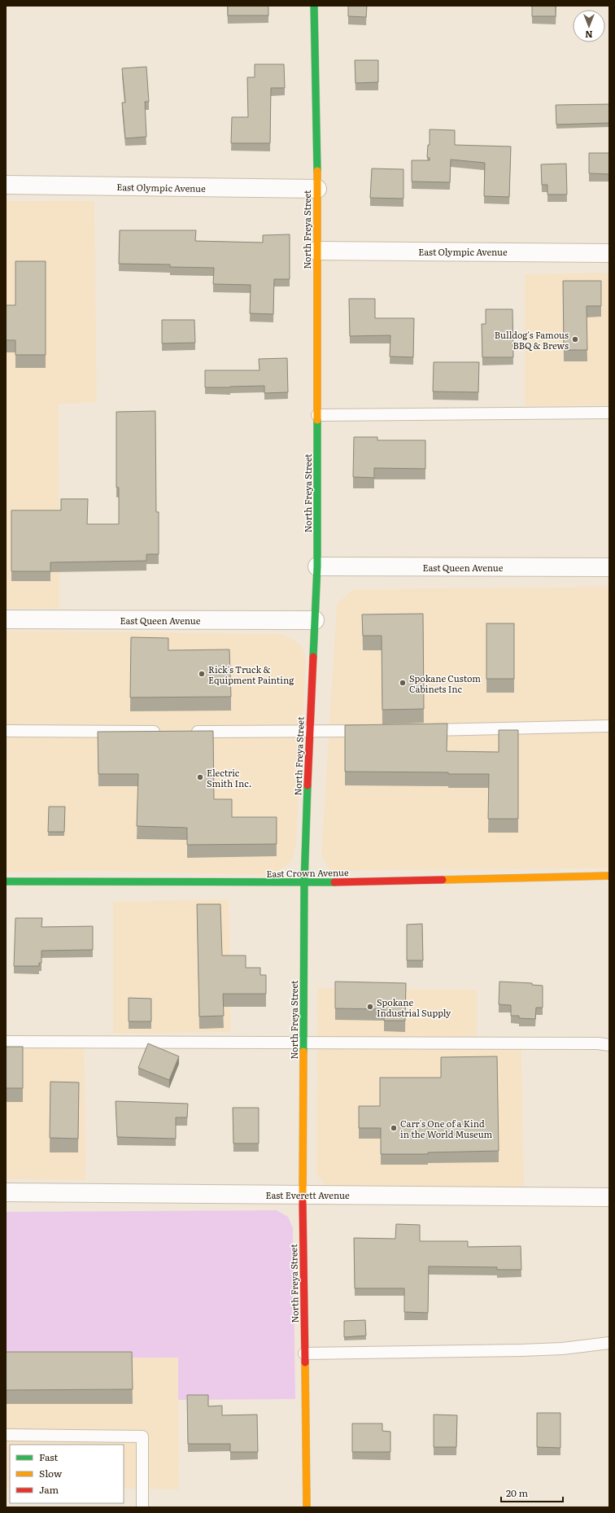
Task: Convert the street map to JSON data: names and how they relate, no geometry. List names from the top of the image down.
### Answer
{
  "streets": {
    "street": [
      "East Olympic Avenue",
      "North Freya Street",
      "East Queen Avenue",
      "East Crown Avenue",
      "East Everett Avenue"
    ]
  },
  "crossings": [
    ["East Olympic Avenue", "North Freya Street"],
    ["North Freya Street", "East Queen Avenue"],
    ["North Freya Street", "East Crown Avenue"],
    ["North Freya Street", "East Everett Avenue"]
  ],
  "places": [
    "Bulldog's Famous BBQ & Brews",
    "Rick's Truck & Equipment Painting",
    "Spokane Custom Cabinets Inc",
    "Electric Smith Inc.",
    "Spokane Industrial Supply",
    "Carr's One of a Kind in the World Museum"
  ],
  "legend": ["Fast", "Slow", "Jam"],
  "scale_bar": "20 m",
  "north": "bottom"
}
